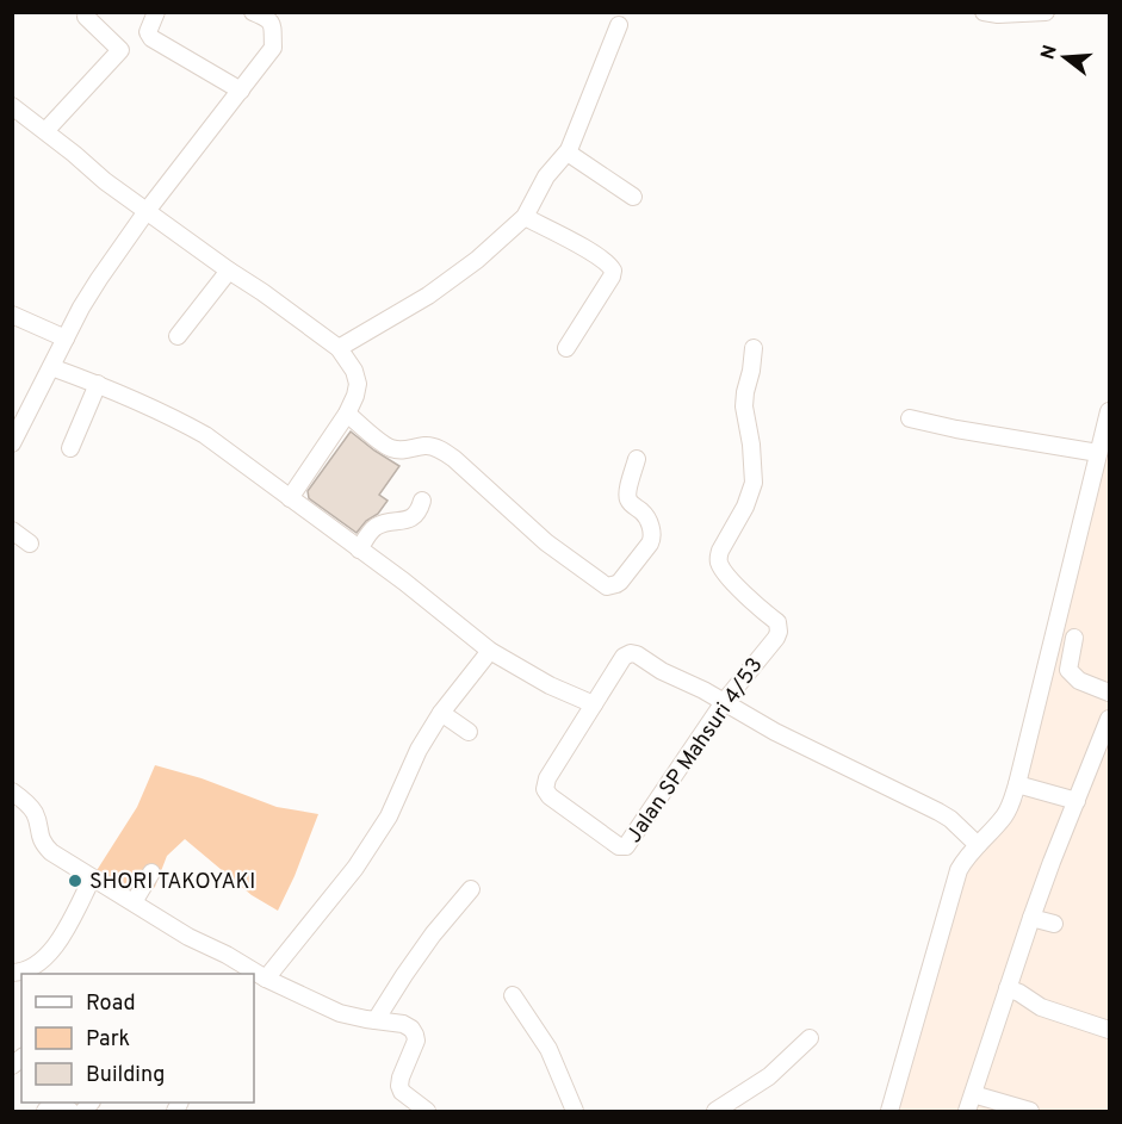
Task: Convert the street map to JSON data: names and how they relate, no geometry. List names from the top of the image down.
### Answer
{
  "streets": {
    "street": ["Jalan SP Mahsuri 4/53"]
  },
  "places": ["SHORI TAKOYAKI"],
  "legend": ["Road", "Park", "Building"],
  "north": "left"
}
